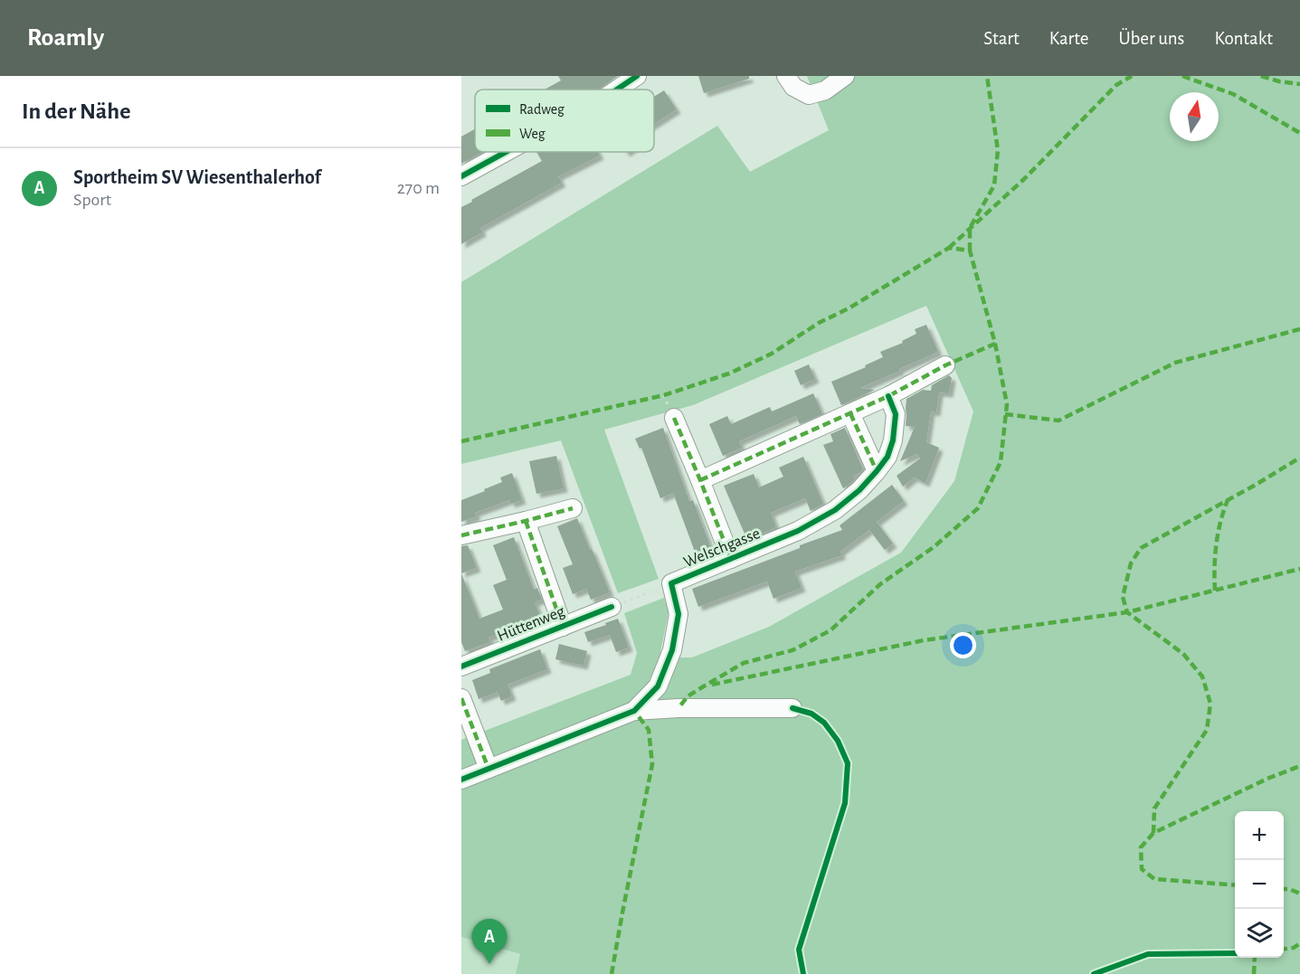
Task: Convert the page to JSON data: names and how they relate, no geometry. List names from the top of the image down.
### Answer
{
  "streets": {
    "street": ["Welschgasse", "Hüttenweg"]
  },
  "legend": ["Radweg", "Weg"],
  "north": "top",
  "page": {
    "header": "Roamly",
    "nav": [
      "Start",
      "Karte",
      "Über uns",
      "Kontakt"
    ],
    "heading": "In der Nähe",
    "list": [
      {
        "mark": "A",
        "name": "Sportheim SV Wiesenthalerhof",
        "note": "Sport",
        "value": "270 m"
      }
    ],
    "map_buttons": ["+", "−"],
    "pins": "A"
  }
}
